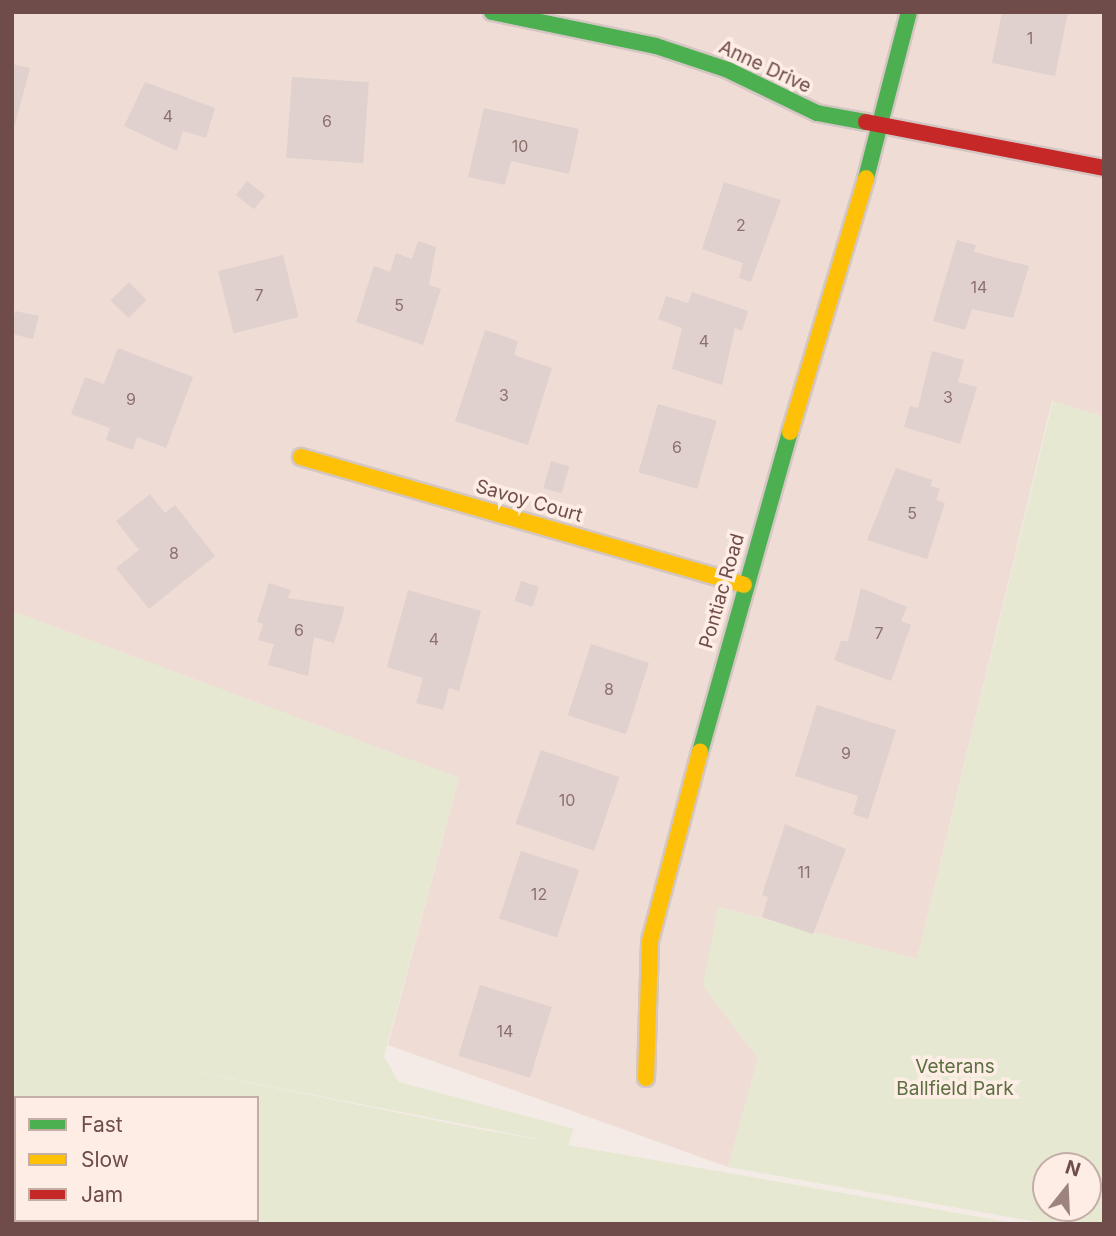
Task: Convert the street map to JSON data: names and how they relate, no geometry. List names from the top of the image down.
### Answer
{
  "streets": {
    "street": ["Anne Drive", "Savoy Court", "Pontiac Road"]
  },
  "crossings": [
    ["Anne Drive", "Pontiac Road"],
    ["Savoy Court", "Pontiac Road"]
  ],
  "parks": ["Veterans Ballfield Park"],
  "house_numbers": [
    "1",
    "4",
    "6",
    "10",
    "2",
    "14",
    "7",
    "5",
    "4",
    "3",
    "3",
    "9",
    "6",
    "5",
    "8",
    "6",
    "7",
    "4",
    "8",
    "9",
    "10",
    "11",
    "12",
    "14"
  ],
  "legend": ["Fast", "Slow", "Jam"],
  "north": "top"
}
